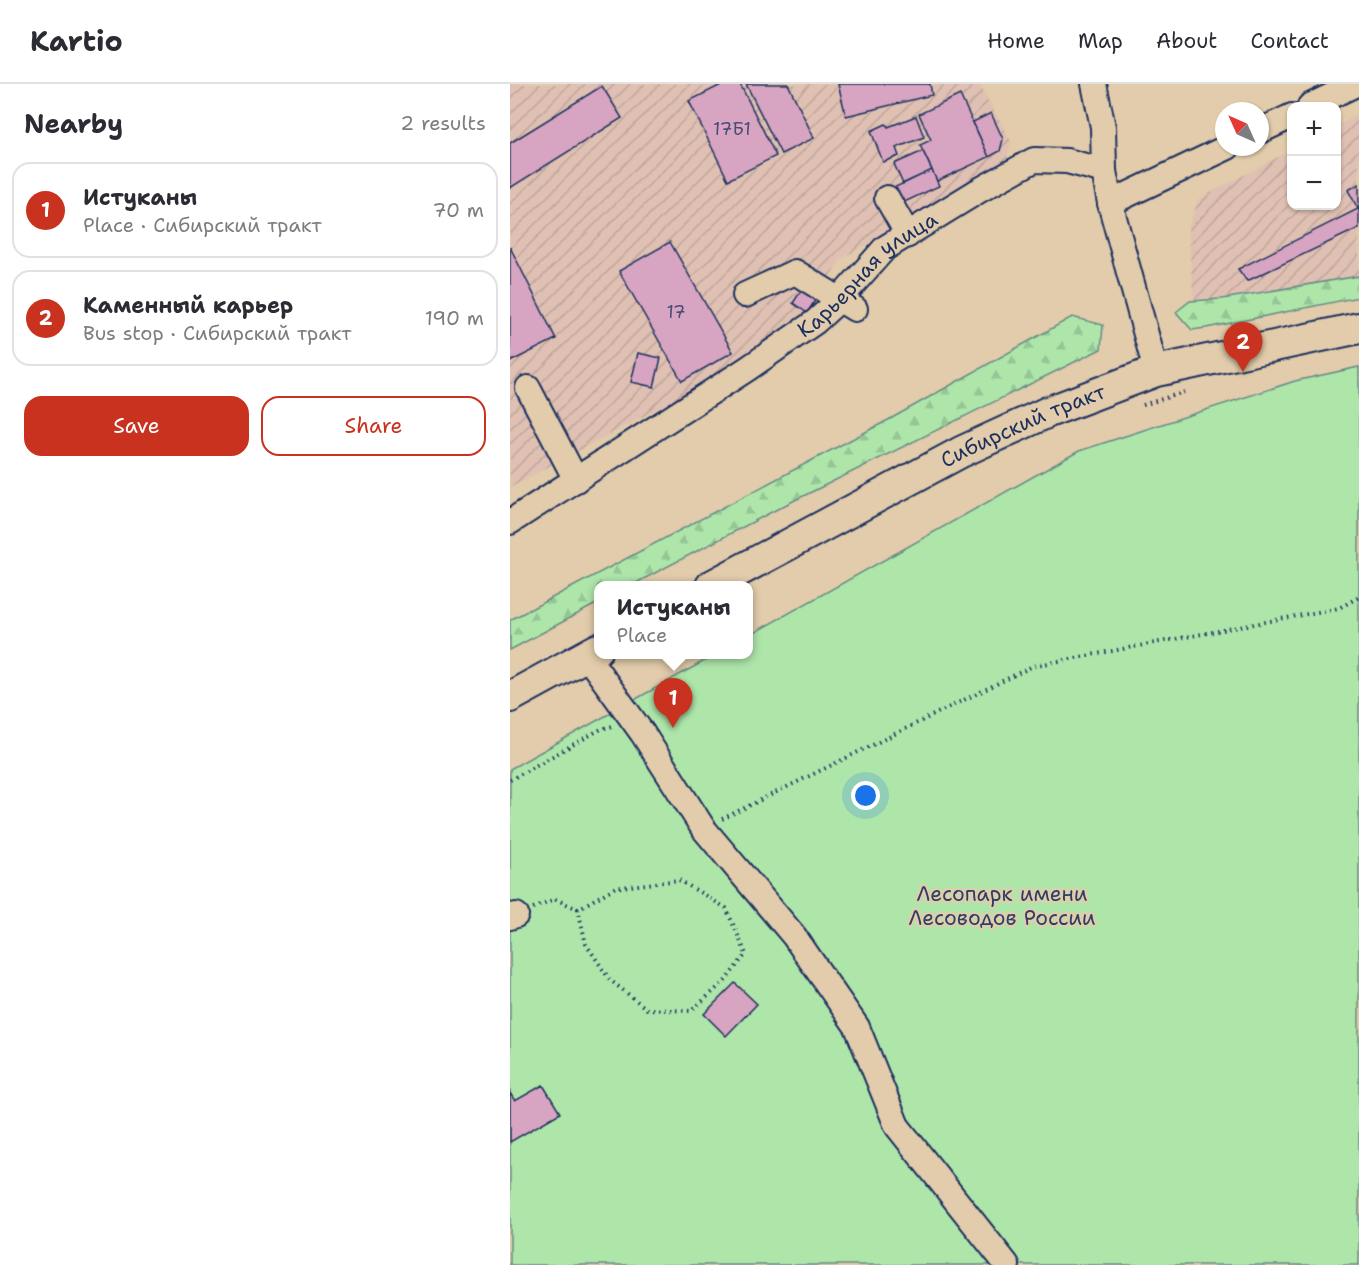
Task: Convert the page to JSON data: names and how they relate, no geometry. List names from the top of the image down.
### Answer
{
  "streets": {
    "main road": ["Сибирский тракт"],
    "street": ["Карьерная улица"]
  },
  "parks": ["Лесопарк имени Лесоводов России"],
  "house_numbers": ["17Б1", "17"],
  "north": "top left",
  "page": {
    "header": "Kartio",
    "nav": [
      "Home",
      "Map",
      "About",
      "Contact"
    ],
    "heading": ["Nearby", "2 results"],
    "map_buttons": ["+", "−"],
    "list": [
      {
        "mark": "1",
        "name": "Истуканы",
        "note": "Place · Сибирский тракт",
        "value": "70 m"
      },
      {
        "mark": "2",
        "name": "Каменный карьер",
        "note": "Bus stop · Сибирский тракт",
        "value": "190 m"
      }
    ],
    "pins": ["2", "1"],
    "buttons": ["Save", "Share"],
    "popup": ["Истуканы", "Place"]
  }
}
